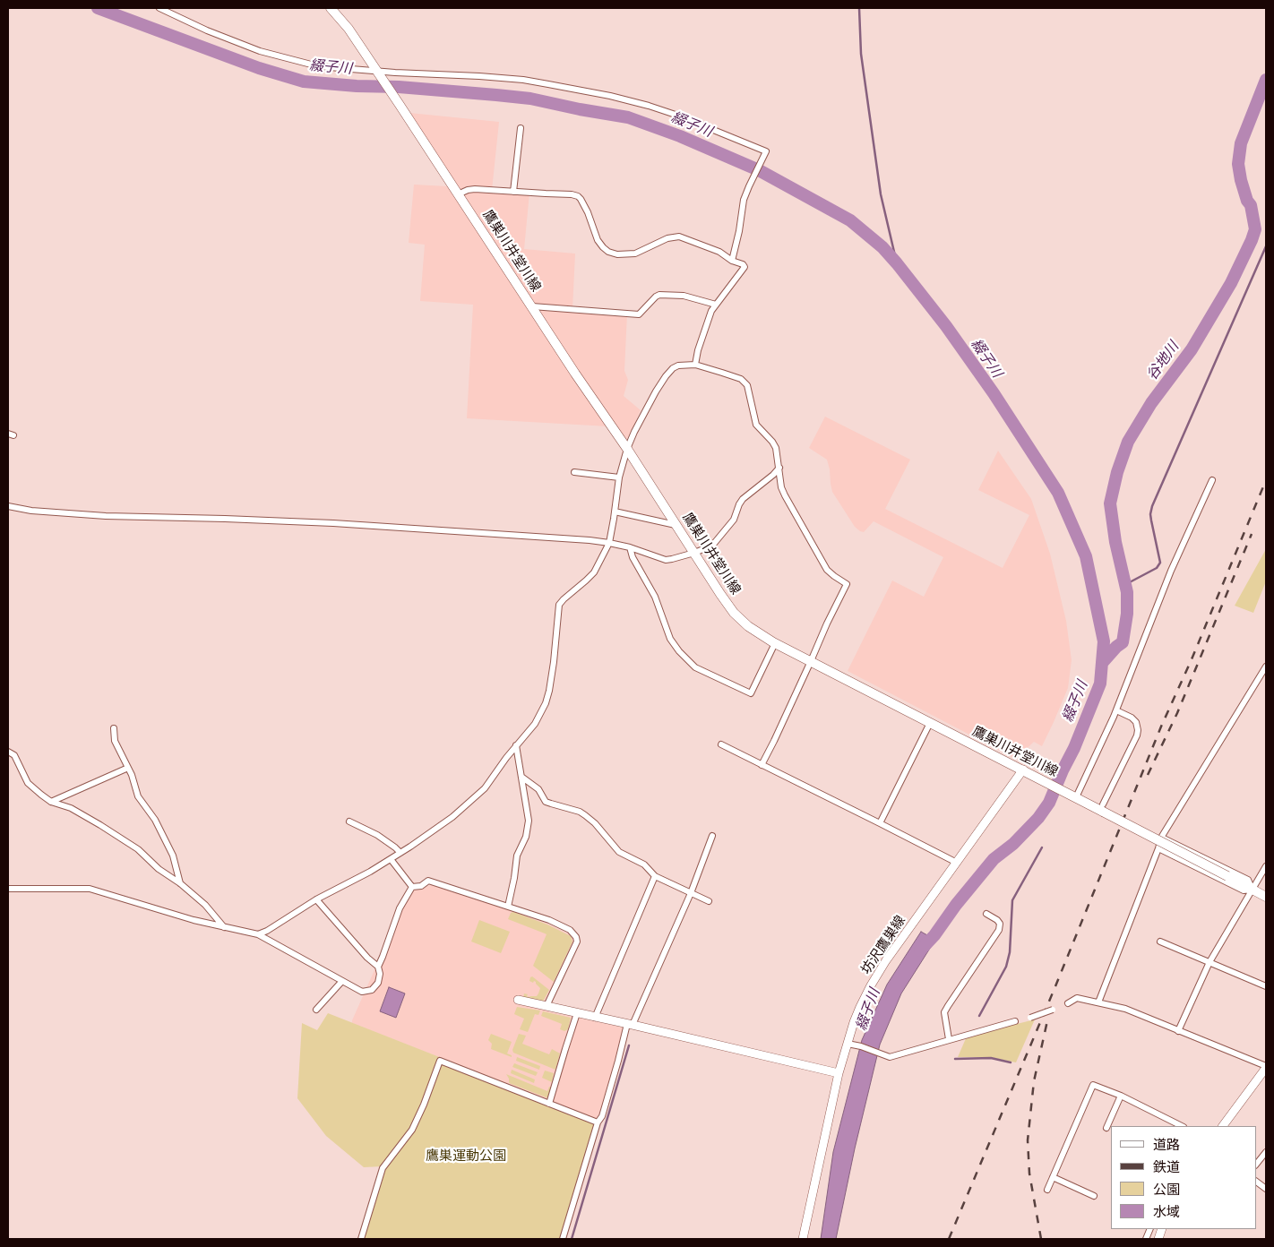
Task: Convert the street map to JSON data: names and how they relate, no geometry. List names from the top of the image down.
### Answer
{
  "streets": {
    "main road": ["鷹巣川井堂川線", "坊沢鷹巣線"]
  },
  "crossings": [
    ["鷹巣川井堂川線", "坊沢鷹巣線"]
  ],
  "water": ["綴子川", "谷地川"],
  "parks": ["鷹巣運動公園"],
  "legend": [
    "道路",
    "鉄道",
    "公園",
    "水域"
  ]
}
